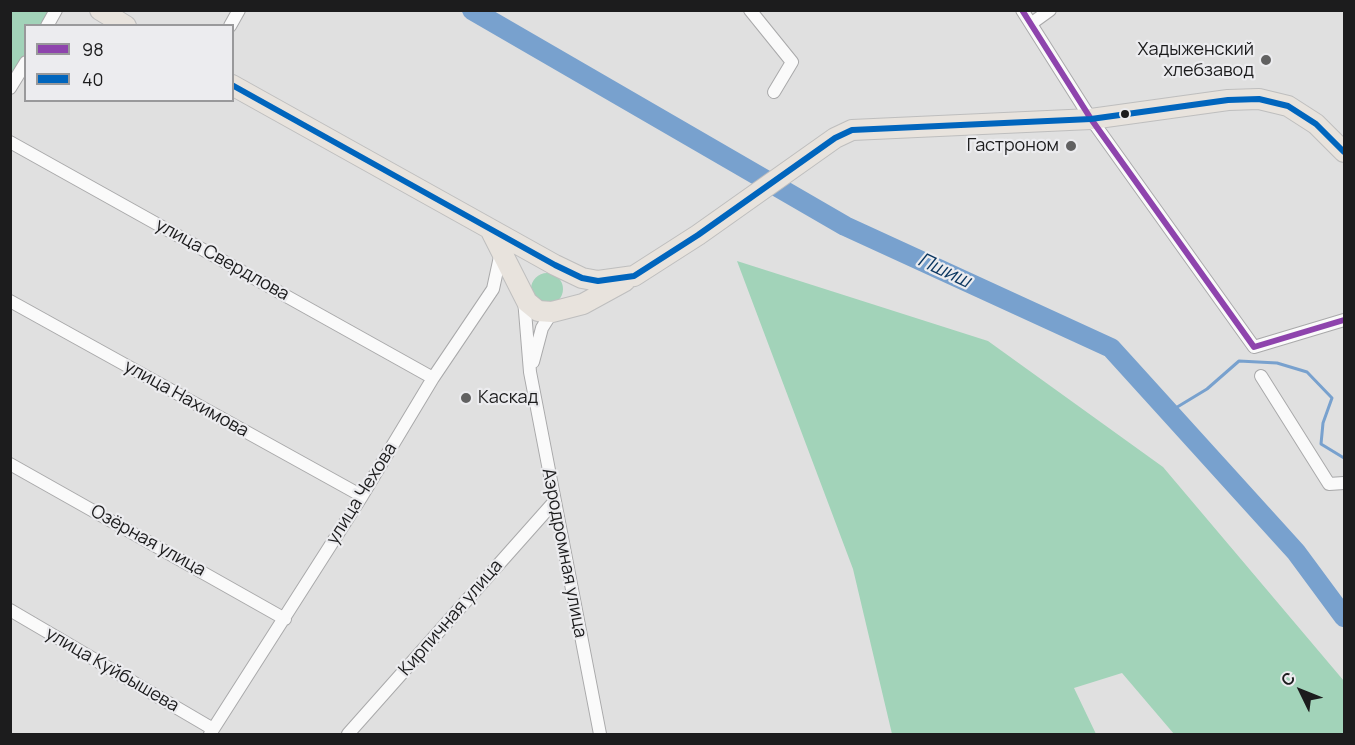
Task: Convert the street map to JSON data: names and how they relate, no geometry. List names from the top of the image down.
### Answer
{
  "streets": {
    "street": [
      "улица Свердлова",
      "улица Нахимова",
      "улица Чехова",
      "Озёрная улица",
      "Аэродромная улица",
      "Кирпичная улица",
      "улица Куйбышева"
    ]
  },
  "crossings": [
    ["улица Свердлова", "улица Чехова"],
    ["улица Нахимова", "улица Чехова"],
    ["улица Чехова", "Озёрная улица"],
    ["улица Чехова", "улица Куйбышева"],
    ["Аэродромная улица", "Кирпичная улица"]
  ],
  "water": ["Пшиш"],
  "places": ["Хадыженский хлебзавод", "Гастроном", "Каскад"],
  "lines": ["transit line 98", "transit line 40"],
  "legend": ["98", "40"],
  "north": "top left"
}
